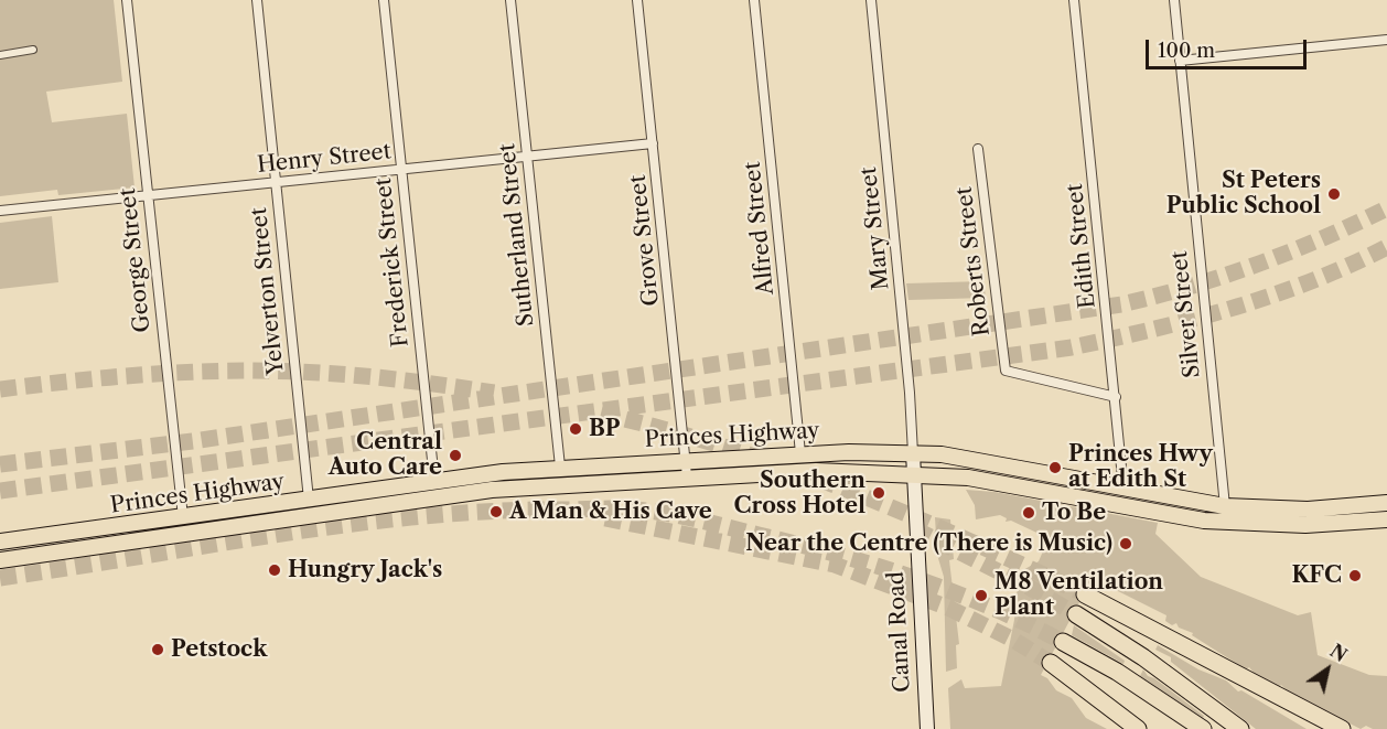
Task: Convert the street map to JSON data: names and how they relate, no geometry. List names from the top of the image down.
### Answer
{
  "streets": {
    "highway": ["Princes Highway"],
    "main road": ["Canal Road"],
    "street": [
      "Henry Street",
      "Alfred Street",
      "Mary Street",
      "Sutherland Street",
      "Grove Street",
      "Edith Street",
      "George Street",
      "Roberts Street",
      "Frederick Street",
      "Yelverton Street",
      "Silver Street"
    ]
  },
  "crossings": [
    ["Henry Street", "Sutherland Street"],
    ["Henry Street", "Grove Street"],
    ["Henry Street", "George Street"],
    ["Henry Street", "Frederick Street"],
    ["Henry Street", "Yelverton Street"],
    ["Alfred Street", "Princes Highway"],
    ["Mary Street", "Princes Highway"],
    ["Mary Street", "Canal Road"],
    ["Sutherland Street", "Princes Highway"],
    ["Grove Street", "Princes Highway"],
    ["Edith Street", "Roberts Street"],
    ["Edith Street", "Princes Highway"],
    ["George Street", "Princes Highway"],
    ["Frederick Street", "Princes Highway"],
    ["Yelverton Street", "Princes Highway"],
    ["Silver Street", "Princes Highway"],
    ["Princes Highway", "Canal Road"]
  ],
  "places": [
    "St Peters Public School",
    "BP",
    "Central Auto Care",
    "Princes Hwy at Edith St",
    "Southern Cross Hotel",
    "A Man & His Cave",
    "To Be",
    "Near the Centre (There is Music)",
    "Hungry Jack's",
    "KFC",
    "M8 Ventilation Plant",
    "Petstock"
  ],
  "scale_bar": "100 m",
  "north": "top right"
}
